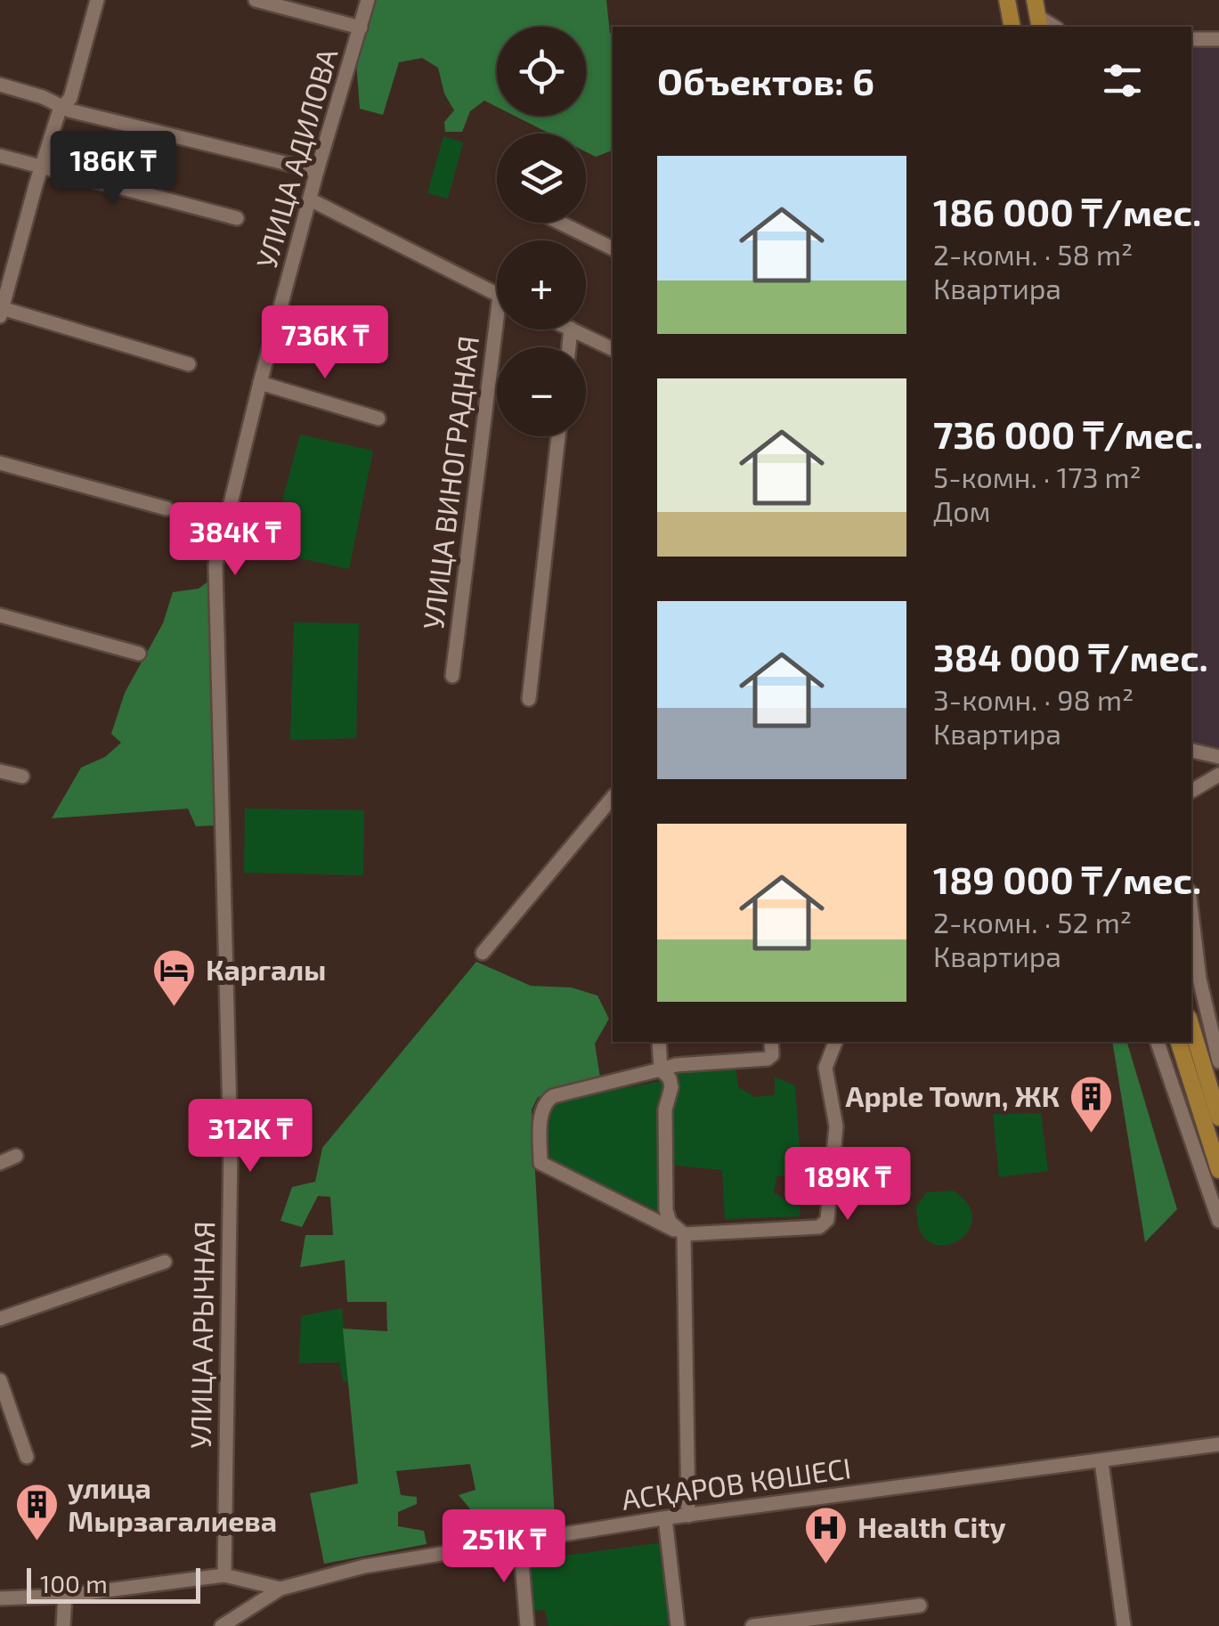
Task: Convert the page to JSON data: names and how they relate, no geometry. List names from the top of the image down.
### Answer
{
  "streets": {
    "street": [
      "УЛИЦА АДИЛОВА",
      "УЛИЦА ВИНОГРАДНАЯ",
      "УЛИЦА АРЫЧНАЯ",
      "АСҚАРОВ КӨШЕСІ"
    ]
  },
  "crossings": [
    ["УЛИЦА АДИЛОВА", "УЛИЦА АРЫЧНАЯ"]
  ],
  "places": {
    "hotel": ["Каргалы"],
    "building": ["Apple Town, ЖК", "улица Мырзагалиева"],
    "hospital": ["Health City"]
  },
  "scale_bar": "100 m",
  "page": {
    "map_buttons": ["+", "−"],
    "heading": "Объектов: 6",
    "price": [
      "186K ₸",
      "736K ₸",
      "384K ₸",
      "312K ₸",
      "189K ₸",
      "251K ₸"
    ],
    "list": [
      {
        "name": "186 000 ₸/мес.",
        "note": "2-комн. · 58 m² · Квартира"
      },
      {
        "name": "736 000 ₸/мес.",
        "note": "5-комн. · 173 m² · Дом"
      },
      {
        "name": "384 000 ₸/мес.",
        "note": "3-комн. · 98 m² · Квартира"
      },
      {
        "name": "189 000 ₸/мес.",
        "note": "2-комн. · 52 m² · Квартира"
      }
    ],
    "scale": "100 m"
  }
}
